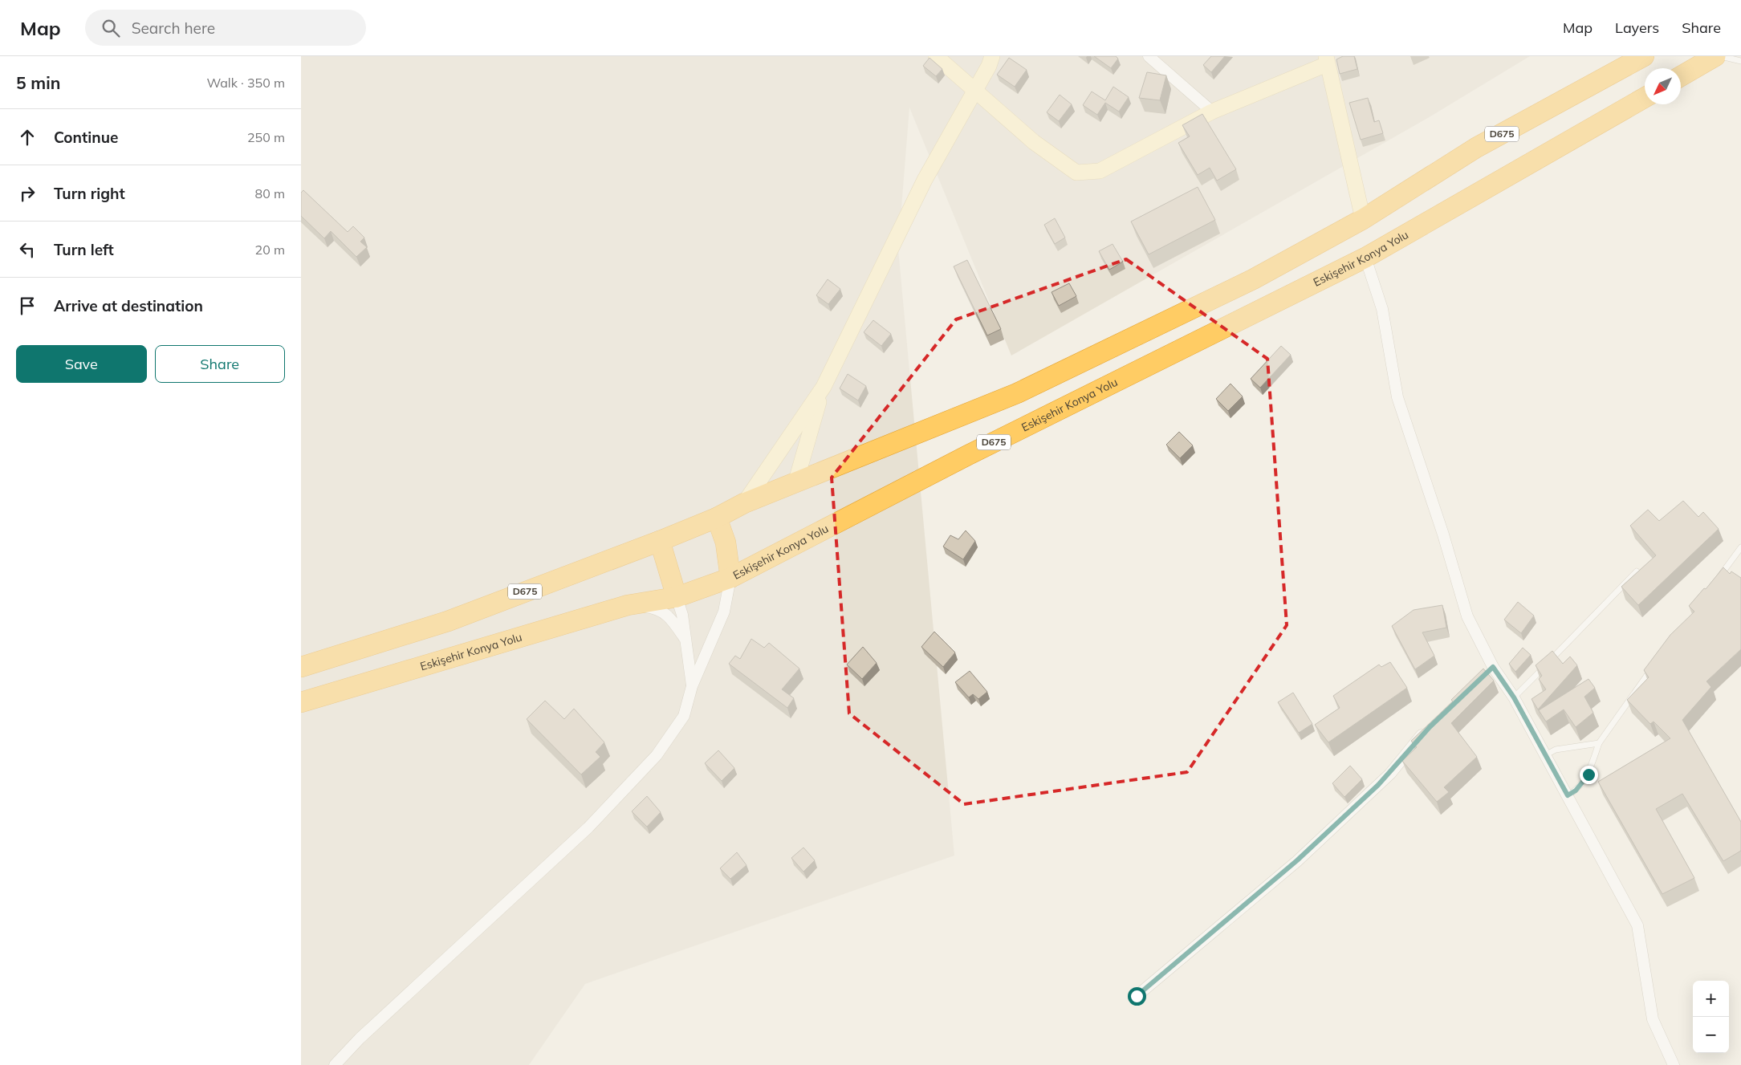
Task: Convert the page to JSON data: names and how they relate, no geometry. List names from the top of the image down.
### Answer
{
  "streets": {
    "highway": ["D675", "Eskişehir Konya Yolu"]
  },
  "north": "bottom left",
  "page": {
    "header": "Map",
    "search": "Search here",
    "nav": ["Map", "Layers", "Share"],
    "heading": ["5 min", "Walk · 350 m"],
    "list": [
      ["Continue", "250 m"],
      ["Turn right", "80 m"],
      ["Turn left", "20 m"],
      "Arrive at destination"
    ],
    "buttons": ["Save", "Share"],
    "map_buttons": ["+", "−"]
  }
}
